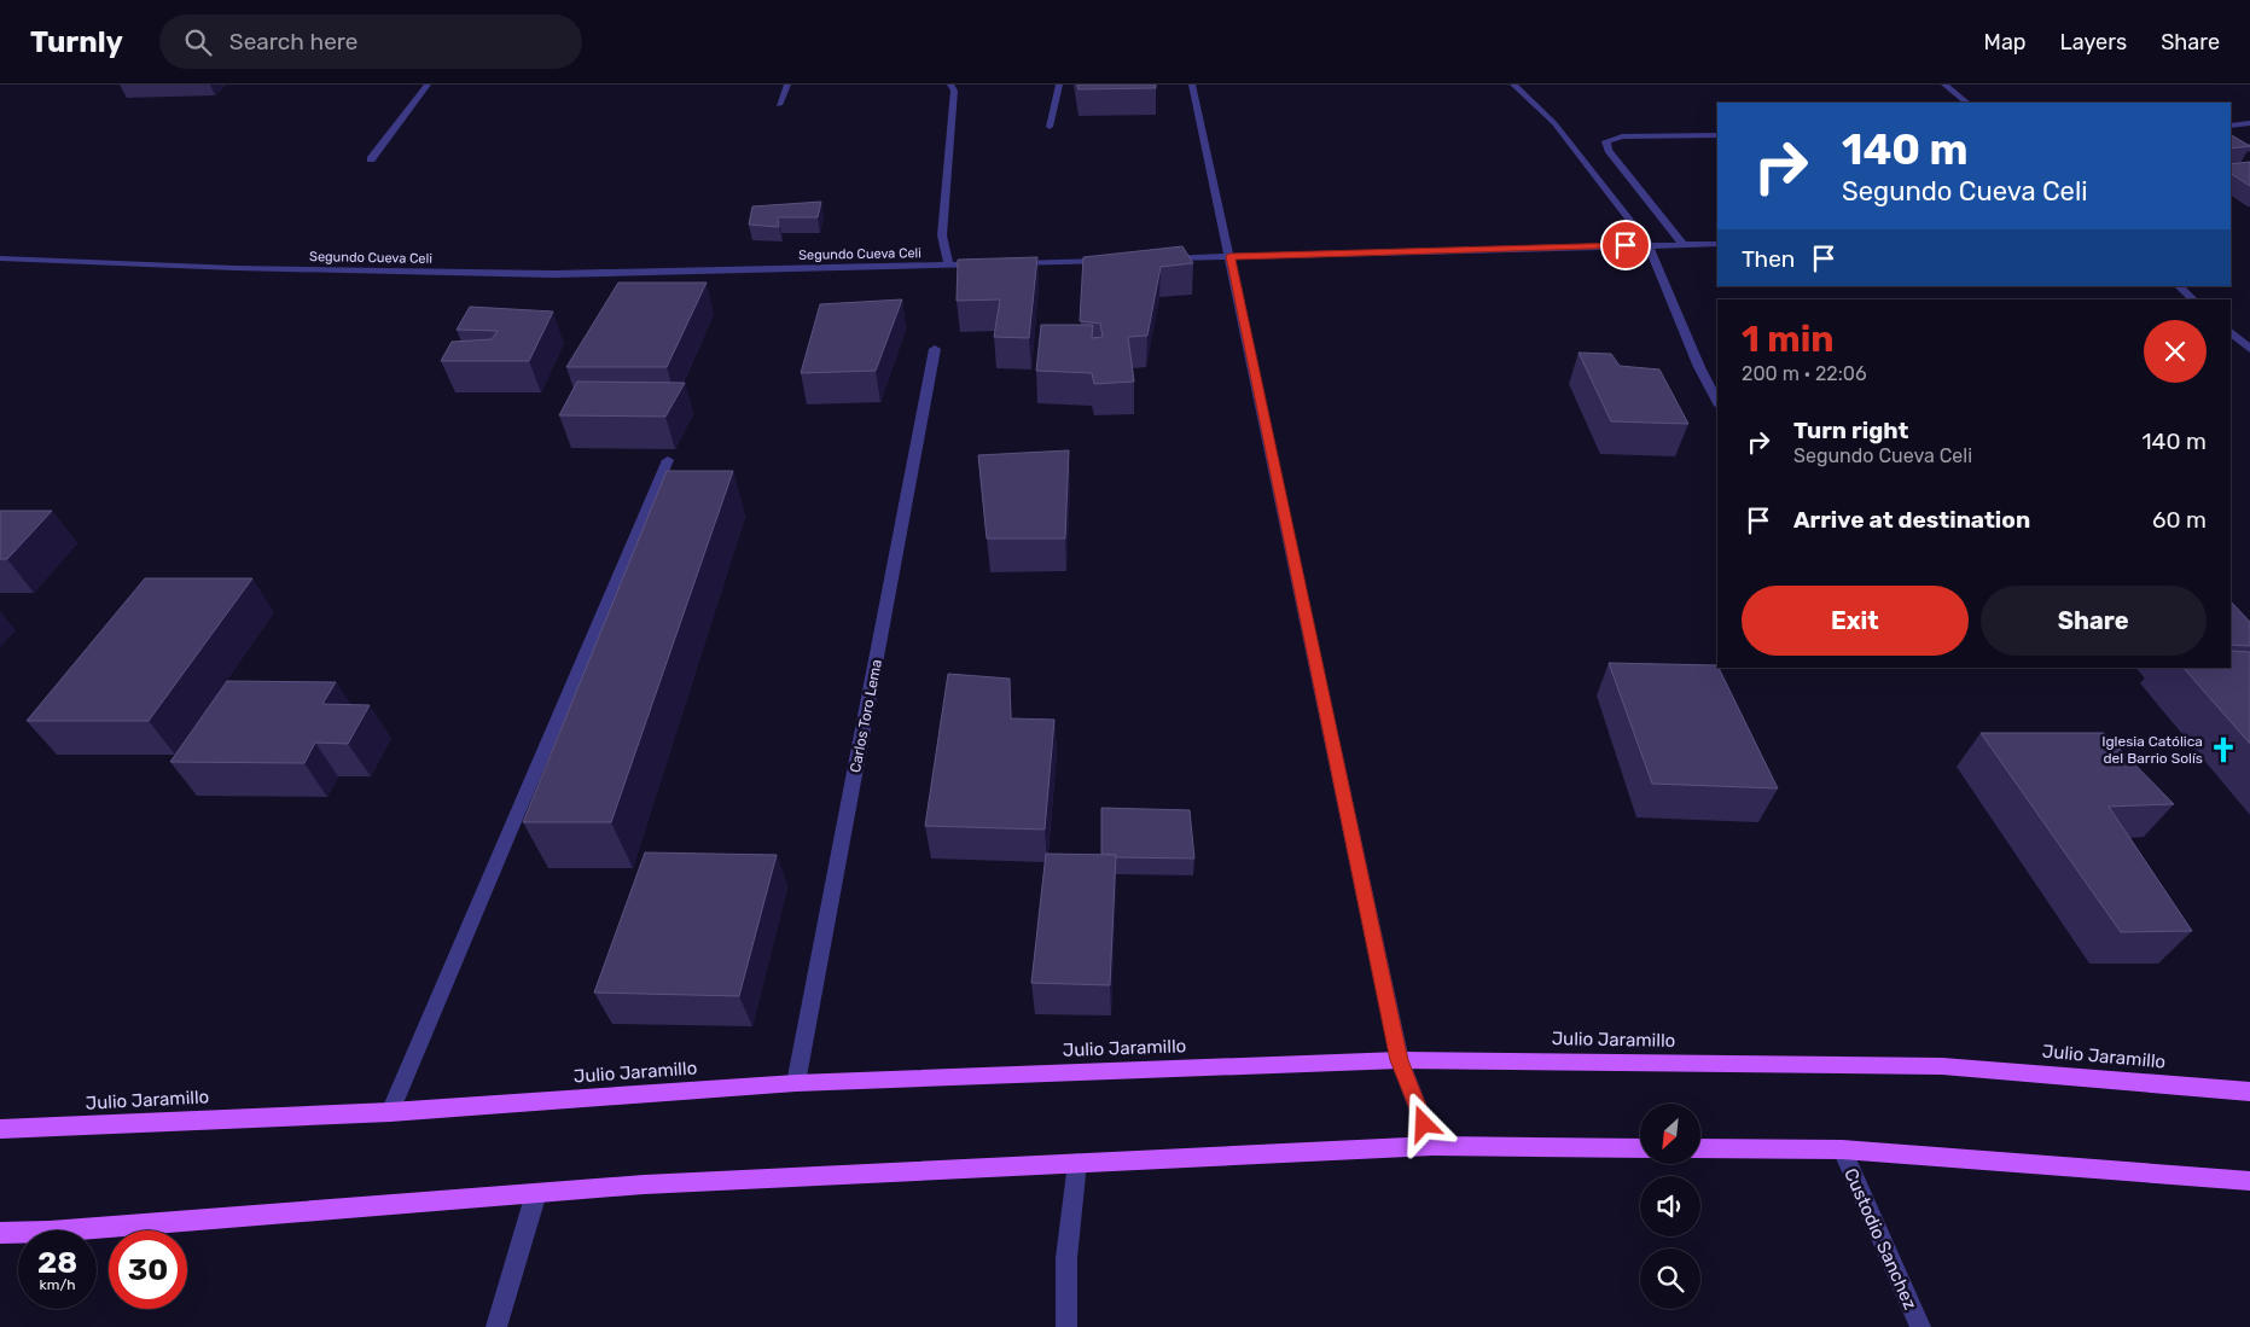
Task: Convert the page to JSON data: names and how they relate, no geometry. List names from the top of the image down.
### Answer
{
  "streets": {
    "main road": ["Julio Jaramillo"],
    "street": ["Segundo Cueva Celi", "Carlos Toro Lema", "Custodio Sanchez"]
  },
  "crossings": [
    ["Carlos Toro Lema", "Julio Jaramillo"]
  ],
  "places": {
    "church": ["Iglesia Católica del Barrio Solís"]
  },
  "north": "bottom left",
  "page": {
    "header": "Turnly",
    "search": "Search here",
    "nav": ["Map", "Layers", "Share"],
    "turn": ["140 m", "Segundo Cueva Celi"],
    "then": "Then",
    "heading": ["1 min", "200 m · 22:06"],
    "list": [
      {
        "name": "Turn right",
        "note": "Segundo Cueva Celi",
        "value": "140 m"
      },
      {
        "name": "Arrive at destination",
        "value": "60 m"
      }
    ],
    "buttons": ["Exit", "Share"],
    "speed": "28 km/h",
    "limit": "30"
  }
}
